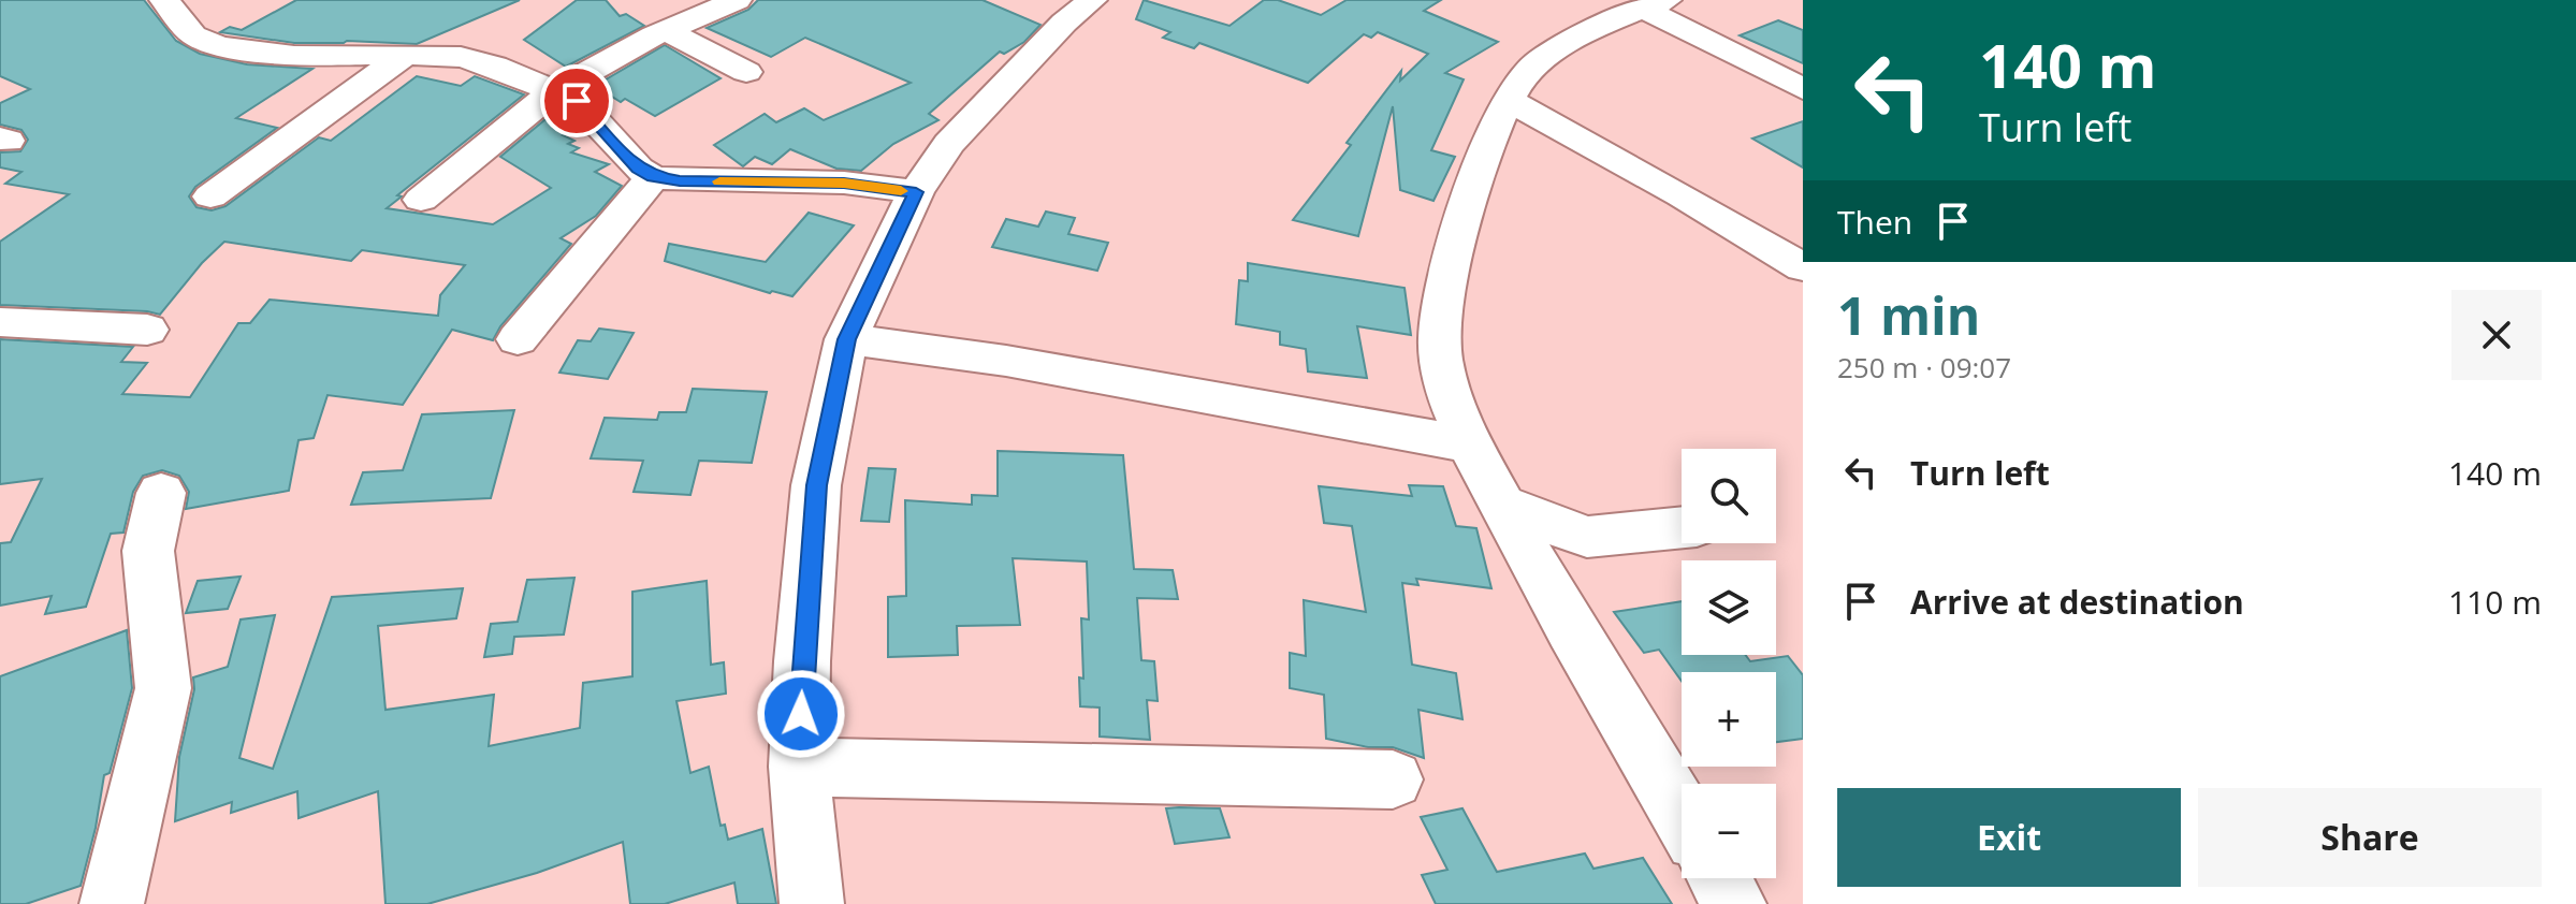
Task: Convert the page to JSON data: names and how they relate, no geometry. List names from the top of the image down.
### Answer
{
  "page": {
    "turn": ["140 m", "Turn left"],
    "then": "Then",
    "heading": ["1 min", "250 m · 09:07"],
    "list": [
      {
        "name": "Turn left",
        "value": "140 m"
      },
      {
        "name": "Arrive at destination",
        "value": "110 m"
      }
    ],
    "map_buttons": ["+", "−"],
    "buttons": ["Exit", "Share"]
  }
}
